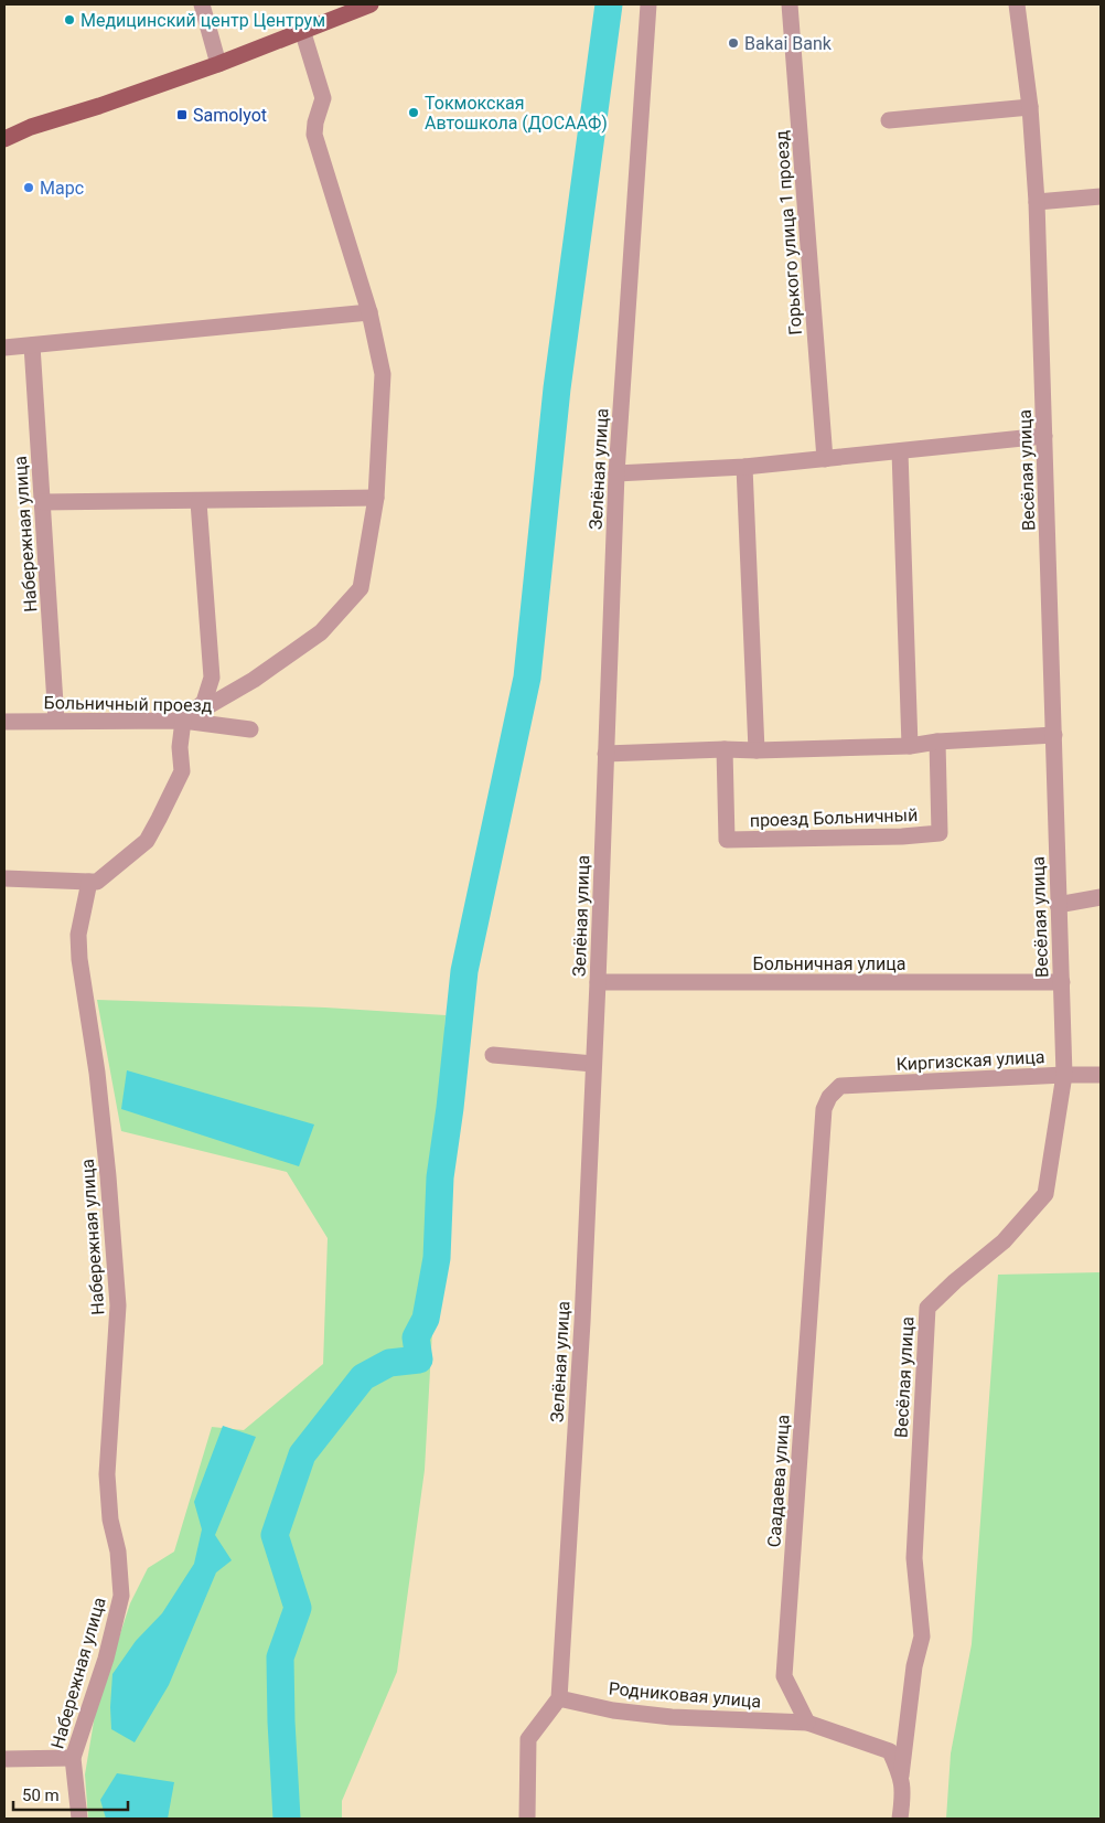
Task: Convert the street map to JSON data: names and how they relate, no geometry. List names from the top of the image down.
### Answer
{
  "streets": {
    "street": [
      "Горького улица 1 проезд",
      "Зелёная улица",
      "Весёлая улица",
      "Набережная улица",
      "Больничный проезд",
      "проезд Больничный",
      "Больничная улица",
      "Киргизская улица",
      "Саадаева улица",
      "Родниковая улица"
    ]
  },
  "crossings": [
    ["Зелёная улица", "Больничная улица"],
    ["Зелёная улица", "Родниковая улица"],
    ["Весёлая улица", "Больничная улица"],
    ["Весёлая улица", "Киргизская улица"],
    ["Набережная улица", "Больничный проезд"],
    ["Киргизская улица", "Саадаева улица"],
    ["Саадаева улица", "Родниковая улица"]
  ],
  "places": {
    "other": [
      "Медицинский центр Центрум",
      "Bakai Bank",
      "Токмокская Автошкола (ДОСААФ)",
      "Марс"
    ],
    "transit": ["Samolyot"]
  },
  "scale_bar": "50 m"
}
